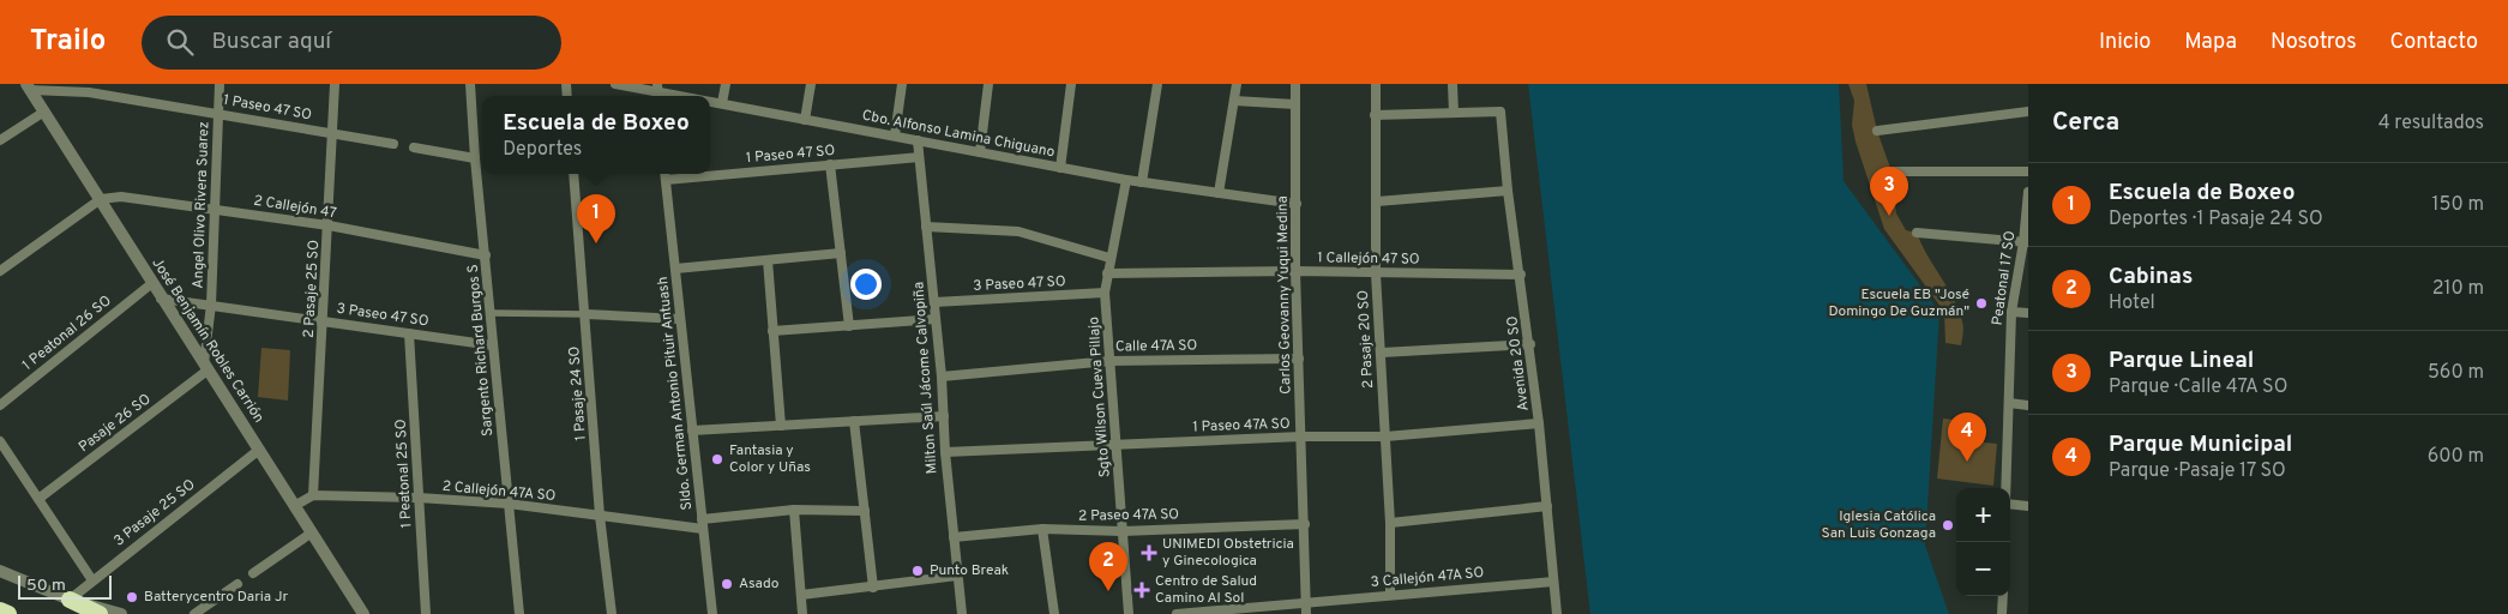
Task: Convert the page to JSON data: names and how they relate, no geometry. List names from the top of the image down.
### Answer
{
  "streets": {
    "street": [
      "1 Paseo 47 SO",
      "Cbo. Alfonso Lamina Chiguano",
      "Angel Olivo Rivera Suarez",
      "2 Callejón 47",
      "1 Callejón 47 SO",
      "Peatonal 17 SO",
      "3 Paseo 47 SO",
      "2 Pasaje 25 SO",
      "Carlos Geovanny Yuqui Medina",
      "1 Peatonal 26 SO",
      "2 Pasaje 20 SO",
      "José Benjamín Robles Carrión",
      "Calle 47A SO",
      "Sargento Richard Burgos S",
      "Avenida 20 SO",
      "Milton Saúl Jácome Calvopiña",
      "1 Pasaje 24 SO",
      "Sldo. German Antonio Pituir Antuash",
      "Sgto Wilson Cueva Pillajo",
      "Pasaje 26 SO",
      "1 Paseo 47A SO",
      "1 Peatonal 25 SO",
      "2 Callejón 47A SO",
      "3 Pasaje 25 SO",
      "2 Paseo 47A SO",
      "3 Callejón 47A SO"
    ]
  },
  "crossings": [
    ["1 Paseo 47 SO", "Angel Olivo Rivera Suarez"],
    ["1 Paseo 47 SO", "2 Pasaje 25 SO"],
    ["1 Paseo 47 SO", "José Benjamín Robles Carrión"],
    ["1 Paseo 47 SO", "Milton Saúl Jácome Calvopiña"],
    ["1 Paseo 47 SO", "Sldo. German Antonio Pituir Antuash"],
    ["Cbo. Alfonso Lamina Chiguano", "Carlos Geovanny Yuqui Medina"],
    ["Cbo. Alfonso Lamina Chiguano", "Milton Saúl Jácome Calvopiña"],
    ["Cbo. Alfonso Lamina Chiguano", "Sgto Wilson Cueva Pillajo"],
    ["Angel Olivo Rivera Suarez", "2 Callejón 47"],
    ["Angel Olivo Rivera Suarez", "3 Paseo 47 SO"],
    ["Angel Olivo Rivera Suarez", "José Benjamín Robles Carrión"],
    ["Angel Olivo Rivera Suarez", "Pasaje 26 SO"],
    ["2 Callejón 47", "2 Pasaje 25 SO"],
    ["2 Callejón 47", "José Benjamín Robles Carrión"],
    ["2 Callejón 47", "Sargento Richard Burgos S"],
    ["1 Callejón 47 SO", "Carlos Geovanny Yuqui Medina"],
    ["1 Callejón 47 SO", "2 Pasaje 20 SO"],
    ["1 Callejón 47 SO", "Avenida 20 SO"],
    ["1 Callejón 47 SO", "Sgto Wilson Cueva Pillajo"],
    ["3 Paseo 47 SO", "2 Pasaje 25 SO"],
    ["3 Paseo 47 SO", "José Benjamín Robles Carrión"],
    ["3 Paseo 47 SO", "Sargento Richard Burgos S"],
    ["3 Paseo 47 SO", "Milton Saúl Jácome Calvopiña"],
    ["3 Paseo 47 SO", "Sgto Wilson Cueva Pillajo"],
    ["3 Paseo 47 SO", "1 Peatonal 25 SO"],
    ["2 Pasaje 25 SO", "2 Callejón 47A SO"],
    ["Carlos Geovanny Yuqui Medina", "Calle 47A SO"],
    ["Carlos Geovanny Yuqui Medina", "1 Paseo 47A SO"],
    ["Carlos Geovanny Yuqui Medina", "2 Paseo 47A SO"],
    ["Carlos Geovanny Yuqui Medina", "3 Callejón 47A SO"],
    ["1 Peatonal 26 SO", "José Benjamín Robles Carrión"],
    ["2 Pasaje 20 SO", "1 Paseo 47A SO"],
    ["2 Pasaje 20 SO", "3 Callejón 47A SO"],
    ["José Benjamín Robles Carrión", "Pasaje 26 SO"],
    ["José Benjamín Robles Carrión", "3 Pasaje 25 SO"],
    ["Calle 47A SO", "Milton Saúl Jácome Calvopiña"],
    ["Calle 47A SO", "Sgto Wilson Cueva Pillajo"],
    ["Sargento Richard Burgos S", "2 Callejón 47A SO"],
    ["Avenida 20 SO", "1 Paseo 47A SO"],
    ["Avenida 20 SO", "3 Callejón 47A SO"],
    ["Milton Saúl Jácome Calvopiña", "1 Paseo 47A SO"],
    ["Milton Saúl Jácome Calvopiña", "2 Paseo 47A SO"],
    ["1 Pasaje 24 SO", "2 Callejón 47A SO"],
    ["Sldo. German Antonio Pituir Antuash", "2 Callejón 47A SO"],
    ["Sgto Wilson Cueva Pillajo", "1 Paseo 47A SO"],
    ["Sgto Wilson Cueva Pillajo", "2 Paseo 47A SO"],
    ["1 Peatonal 25 SO", "2 Callejón 47A SO"]
  ],
  "places": {
    "other": [
      "Escuela EB \"José Domingo De Guzmán\"",
      "Fantasia y Color y Uñas",
      "Iglesia Católica San Luis Gonzaga",
      "Punto Break",
      "Asado",
      "Batterycentro Daria Jr"
    ],
    "health": ["UNIMEDI Obstetricia y Ginecologica", "Centro de Salud Camino Al Sol"]
  },
  "scale_bar": "50 m",
  "page": {
    "header": "Trailo",
    "search": "Buscar aquí",
    "nav": [
      "Inicio",
      "Mapa",
      "Nosotros",
      "Contacto"
    ],
    "heading": ["Cerca", "4 resultados"],
    "popup": ["Escuela de Boxeo", "Deportes"],
    "list": [
      {
        "mark": "1",
        "name": "Escuela de Boxeo",
        "note": "Deportes · 1 Pasaje 24 SO",
        "value": "150 m"
      },
      {
        "mark": "2",
        "name": "Cabinas",
        "note": "Hotel",
        "value": "210 m"
      },
      {
        "mark": "3",
        "name": "Parque Lineal",
        "note": "Parque · Calle 47A SO",
        "value": "560 m"
      },
      {
        "mark": "4",
        "name": "Parque Municipal",
        "note": "Parque · Pasaje 17 SO",
        "value": "600 m"
      }
    ],
    "pins": [
      "3",
      "1",
      "4",
      "2"
    ],
    "map_buttons": ["+", "−"],
    "scale": "50 m"
  }
}
